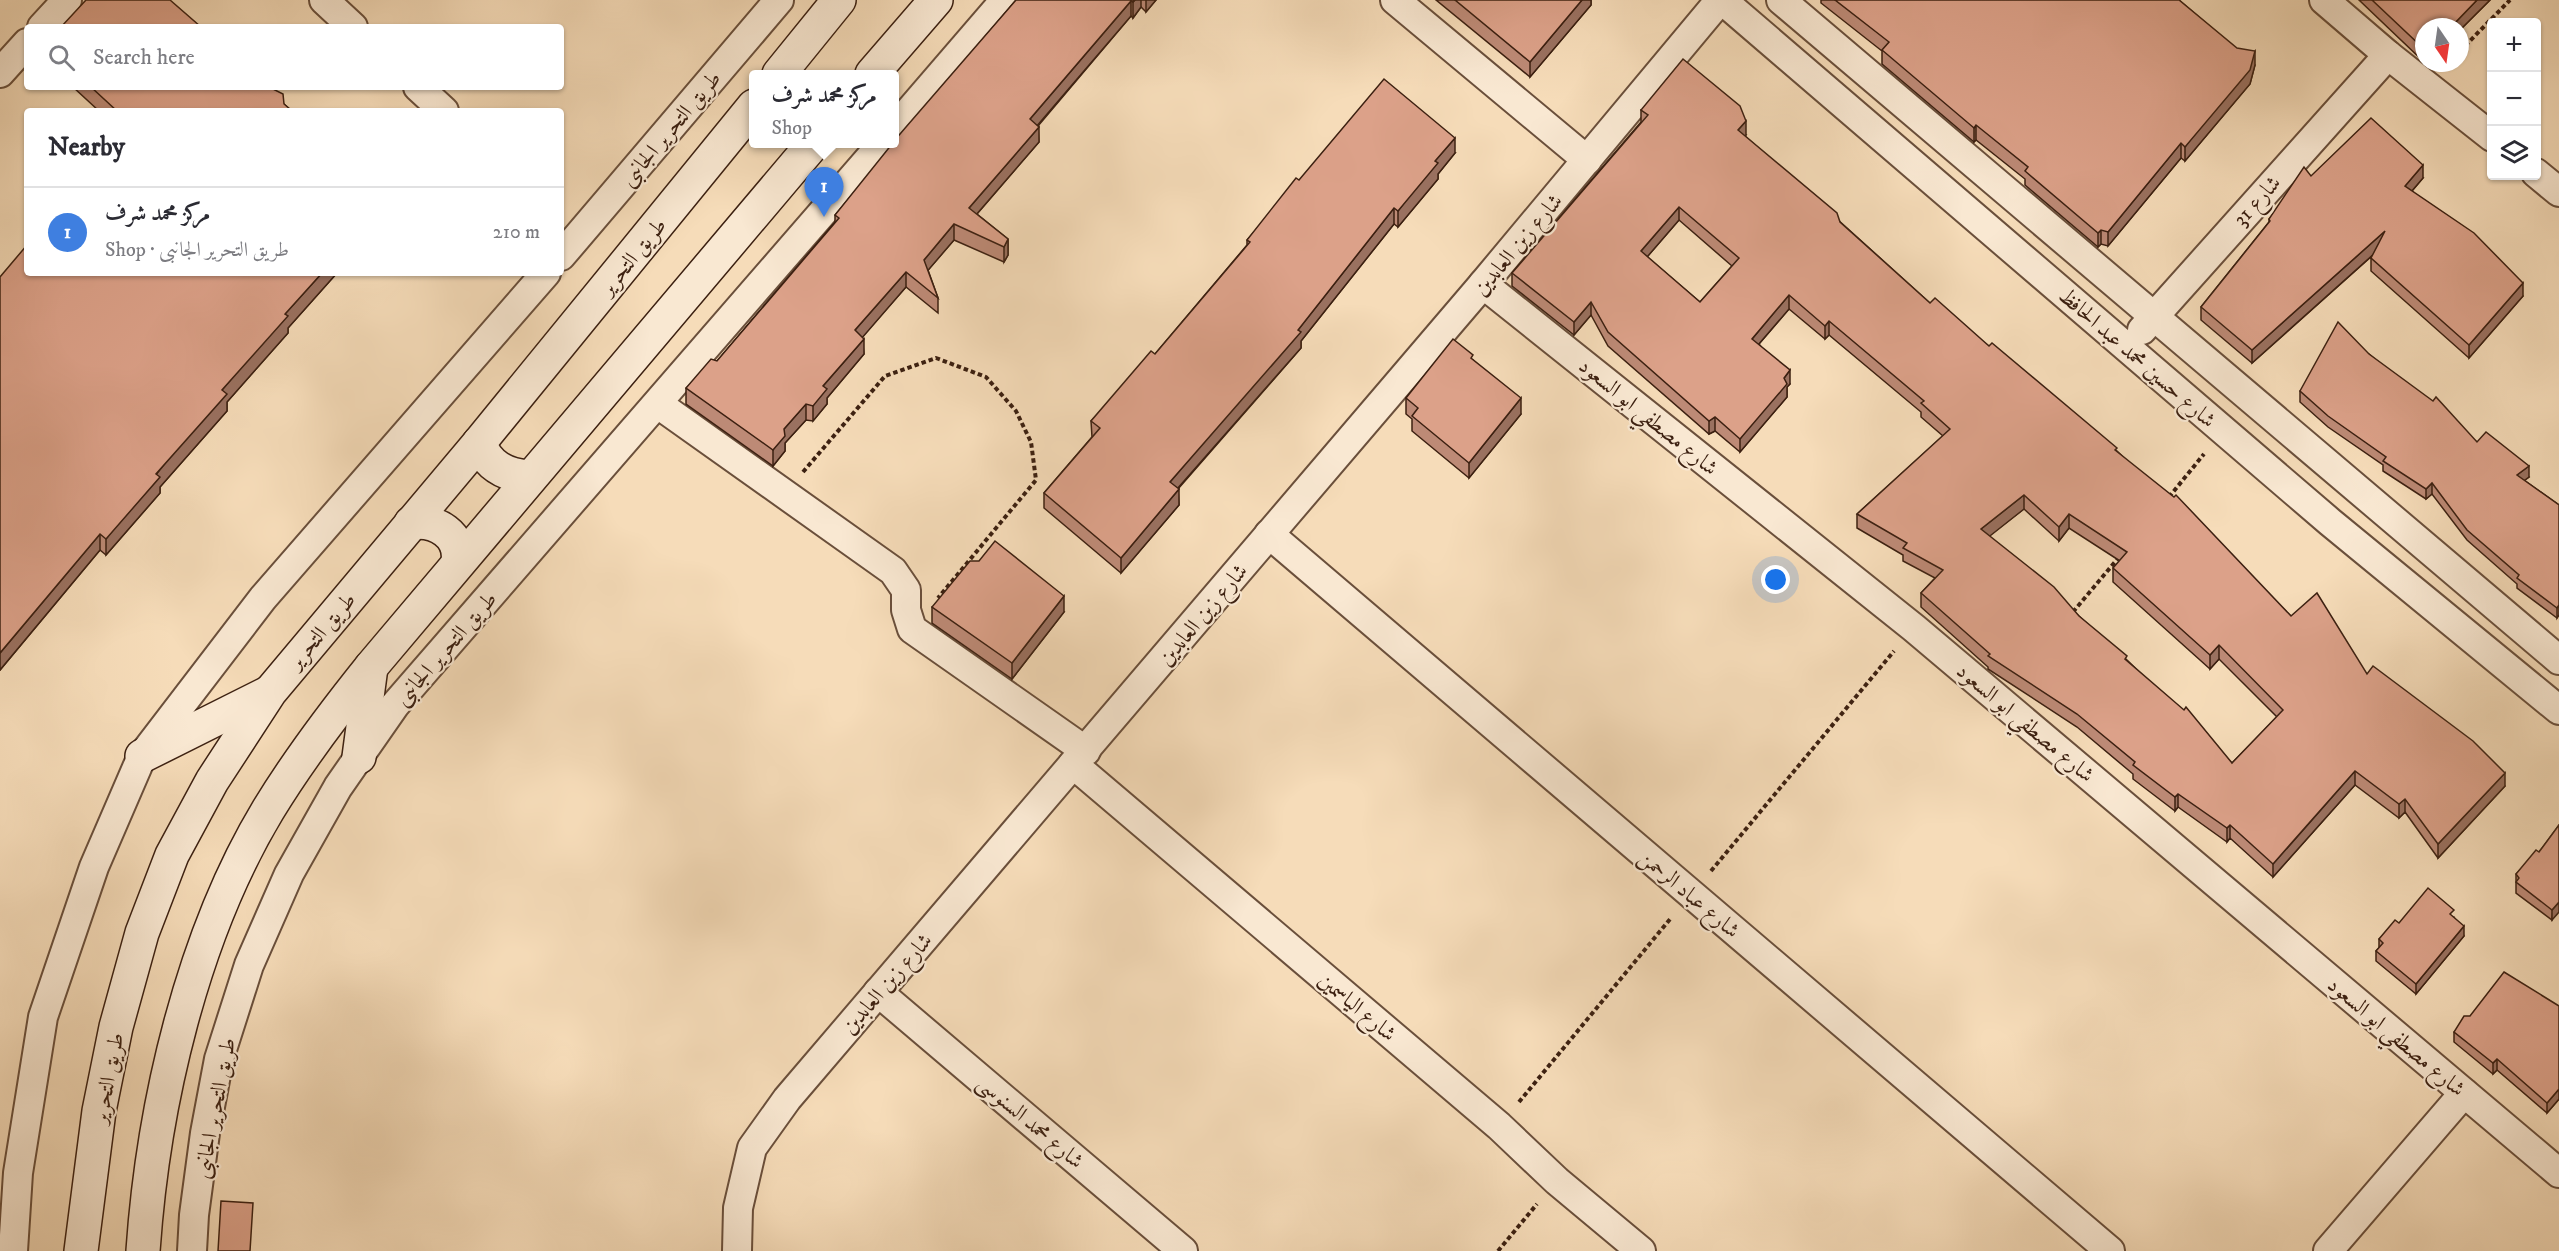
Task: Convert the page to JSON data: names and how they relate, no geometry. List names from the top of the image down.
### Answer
{
  "streets": {
    "street": [
      "طريق التحرير الجانبى",
      "شارع 31",
      "شارع زين العابدين",
      "طريق التحرير",
      "شارع حسين محمد عبد الحافظ",
      "شارع مصطفي ابو السعود",
      "شارع عباد الرحمن",
      "شارع الياسمين",
      "شارع محمد السنوسى"
    ]
  },
  "crossings": [
    ["شارع 31", "شارع حسين محمد عبد الحافظ"],
    ["شارع زين العابدين", "شارع حسين محمد عبد الحافظ"],
    ["شارع زين العابدين", "شارع مصطفي ابو السعود"],
    ["شارع زين العابدين", "شارع عباد الرحمن"],
    ["شارع زين العابدين", "شارع الياسمين"],
    ["شارع زين العابدين", "شارع محمد السنوسى"]
  ],
  "north": "bottom",
  "page": {
    "map_buttons": ["+", "−"],
    "search": "Search here",
    "popup": ["مركز محمد شرف", "Shop"],
    "heading": "Nearby",
    "pins": "1",
    "list": [
      {
        "mark": "1",
        "name": "مركز محمد شرف",
        "note": "Shop · طريق التحرير الجانبى",
        "value": "210 m"
      }
    ]
  }
}
